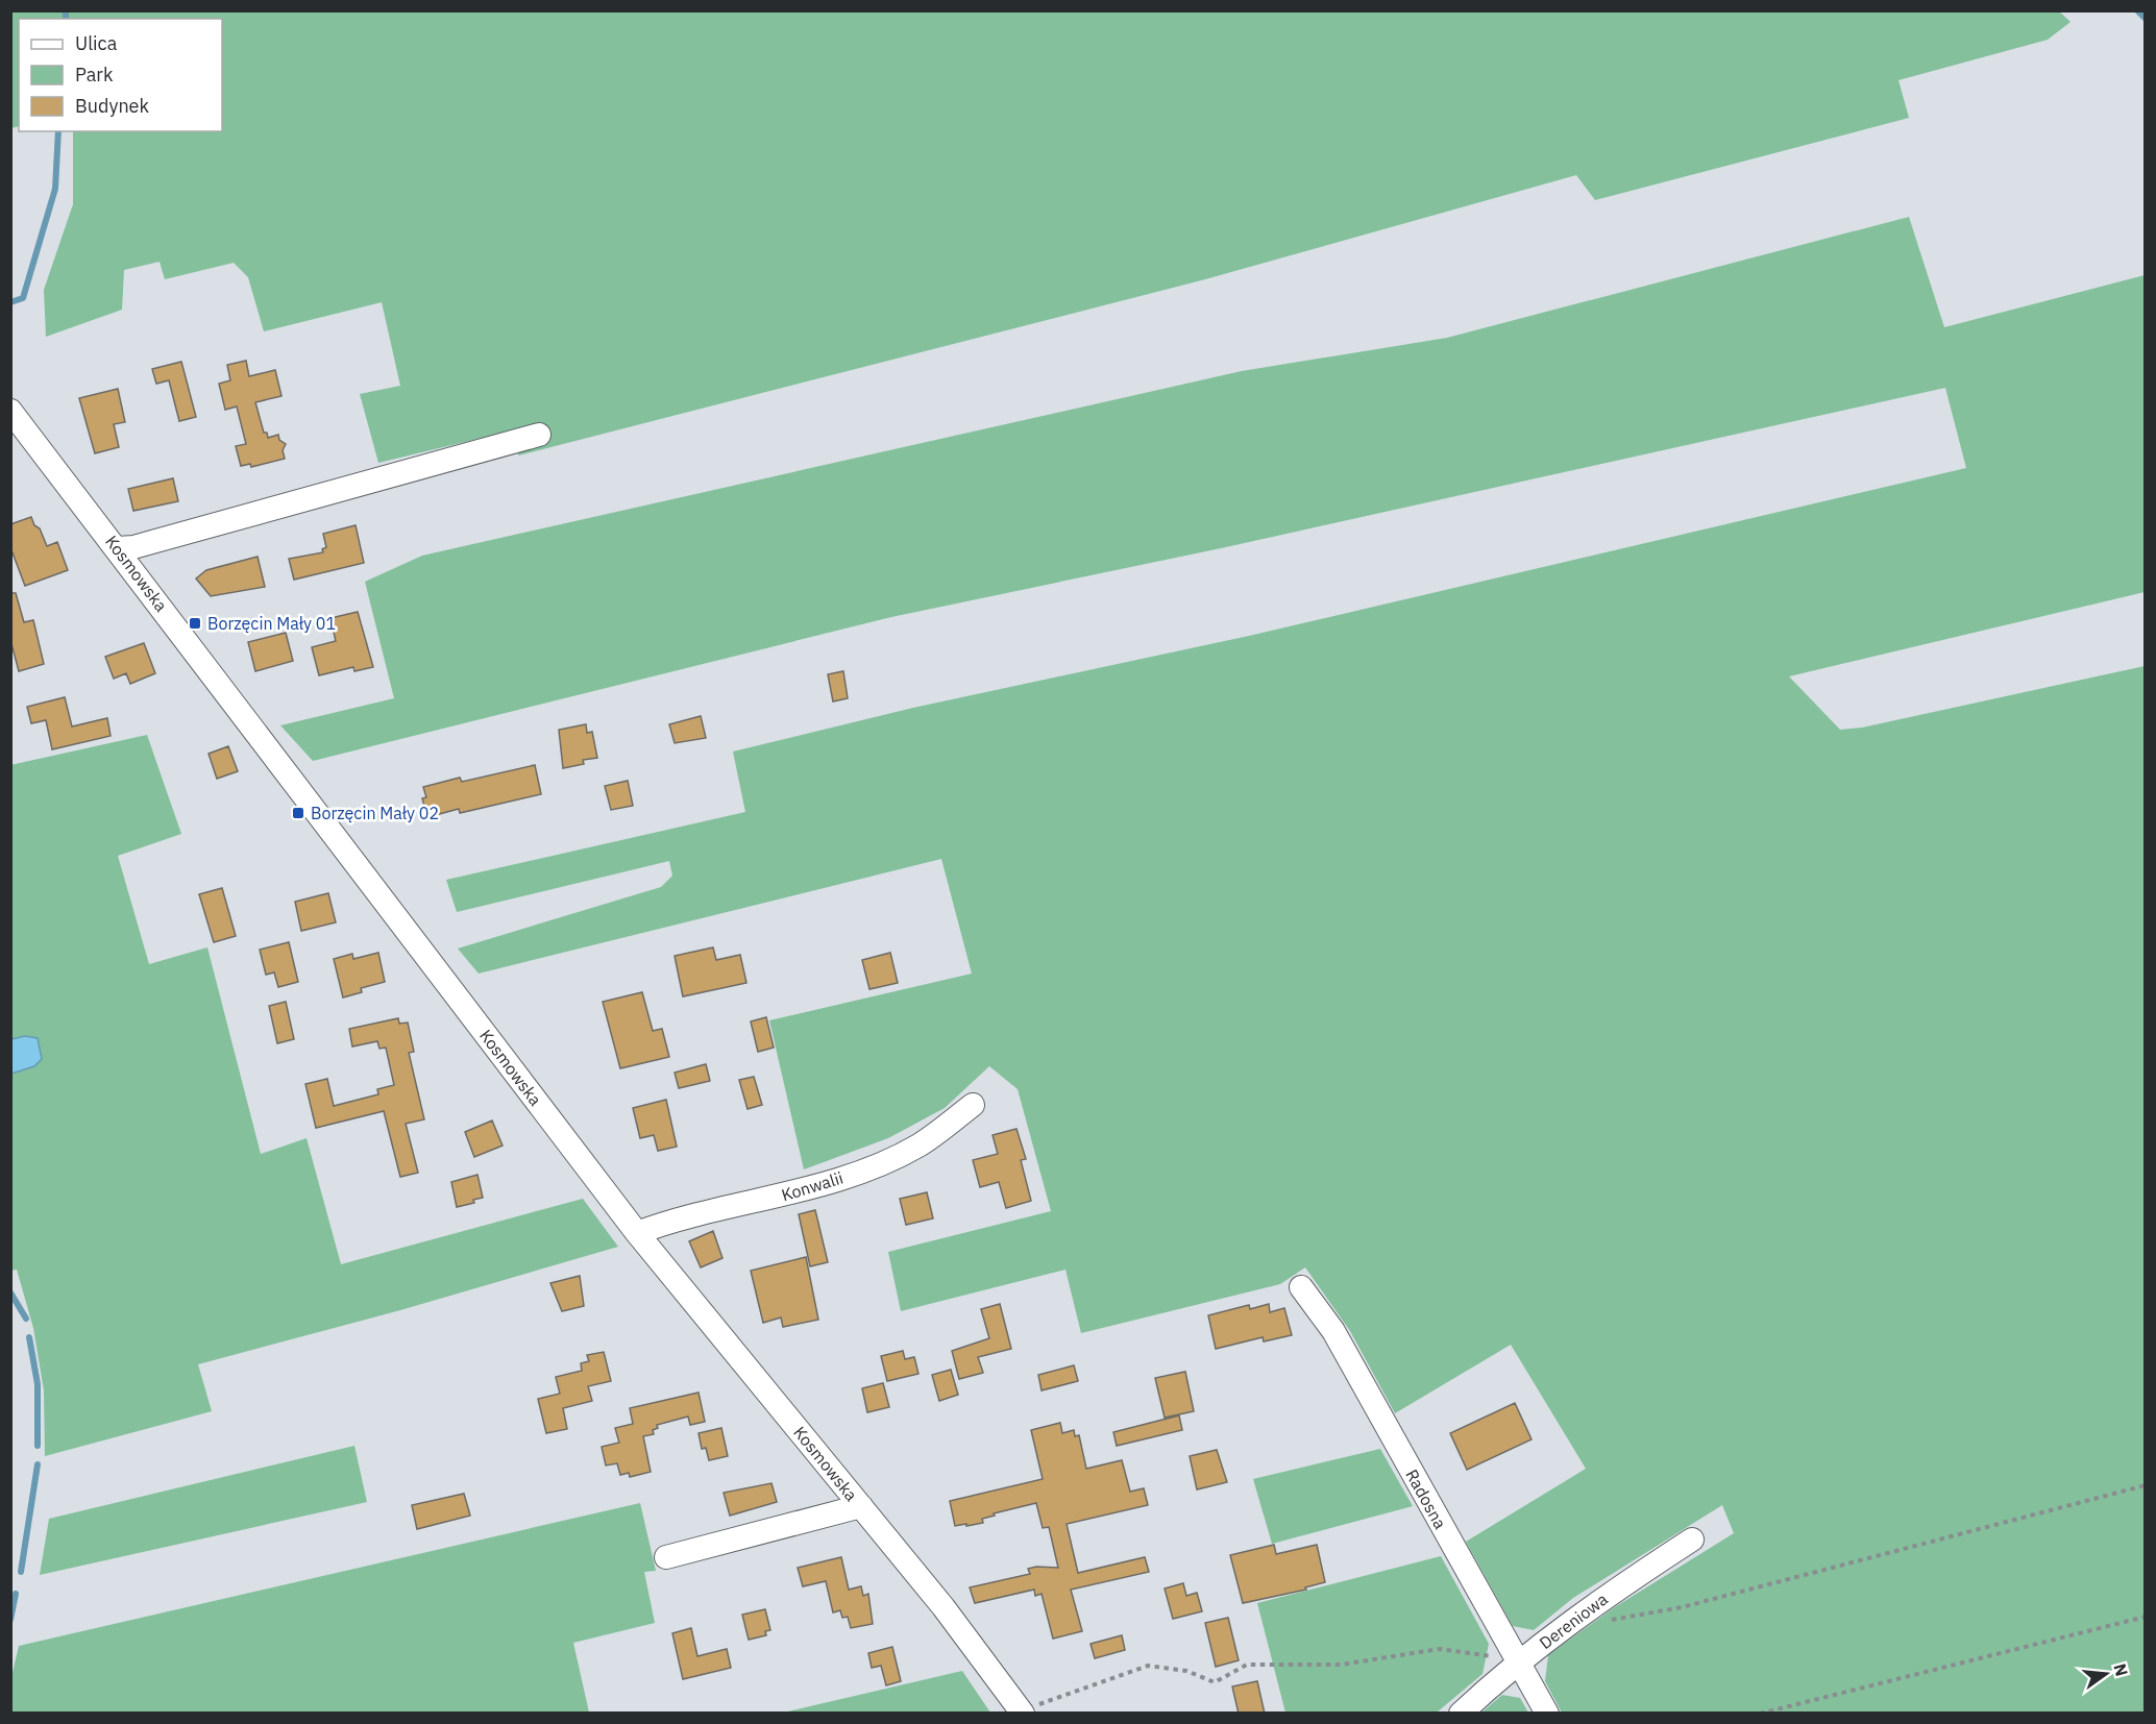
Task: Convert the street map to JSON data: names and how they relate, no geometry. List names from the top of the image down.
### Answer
{
  "streets": {
    "street": [
      "Kosmowska",
      "Konwalii",
      "Radosna",
      "Dereniowa"
    ]
  },
  "crossings": [
    ["Kosmowska", "Konwalii"],
    ["Radosna", "Dereniowa"]
  ],
  "places": {
    "transit": ["Borzęcin Mały 01", "Borzęcin Mały 02"]
  },
  "legend": ["Ulica", "Park", "Budynek"],
  "north": "right"
}
